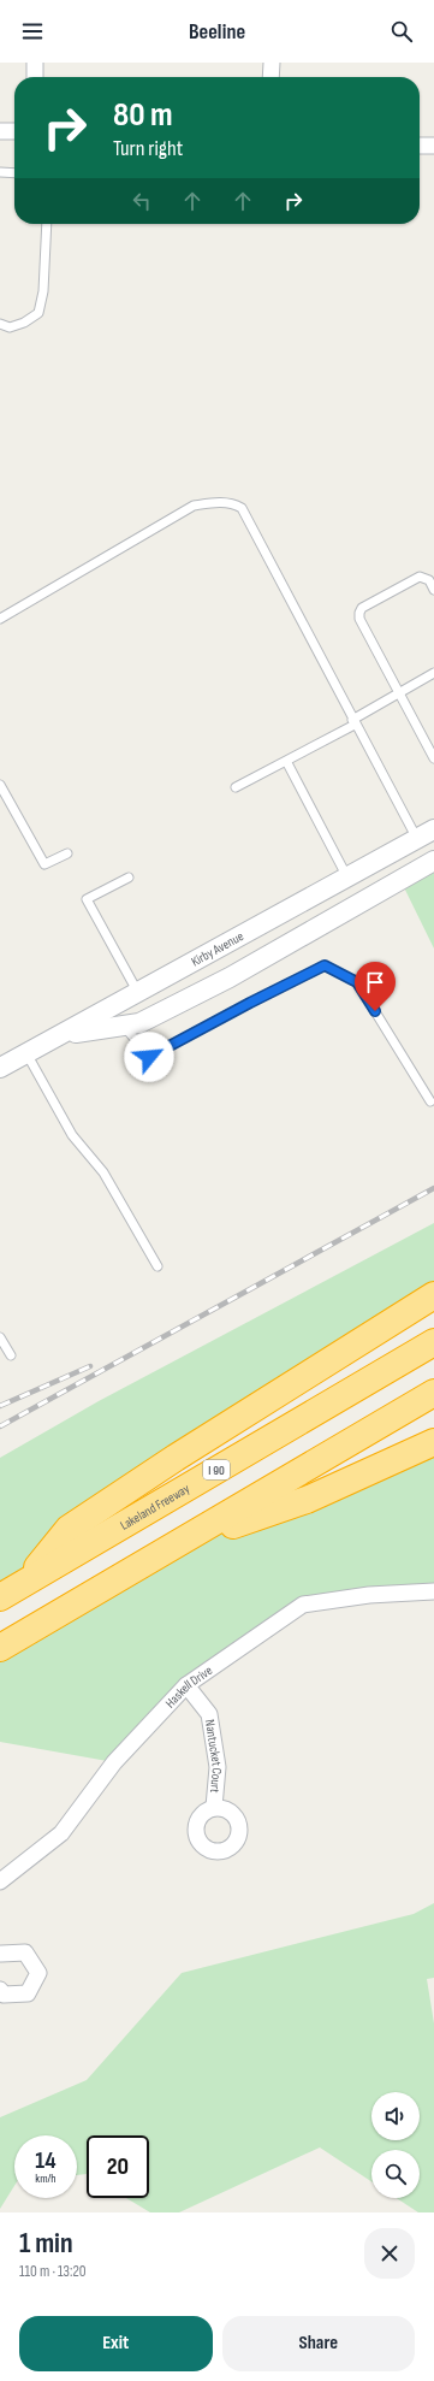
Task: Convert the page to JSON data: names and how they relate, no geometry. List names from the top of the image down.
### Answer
{
  "streets": {
    "highway": ["I 90", "Lakeland Freeway"],
    "street": ["Kirby Avenue", "Haskell Drive", "Nantucket Court"]
  },
  "crossings": [
    ["Haskell Drive", "Nantucket Court"]
  ],
  "page": {
    "header": "Beeline",
    "turn": ["80 m", "Turn right"],
    "speed": "14 km/h",
    "limit": "20",
    "heading": ["1 min", "110 m · 13:20"],
    "buttons": ["Exit", "Share"]
  }
}
